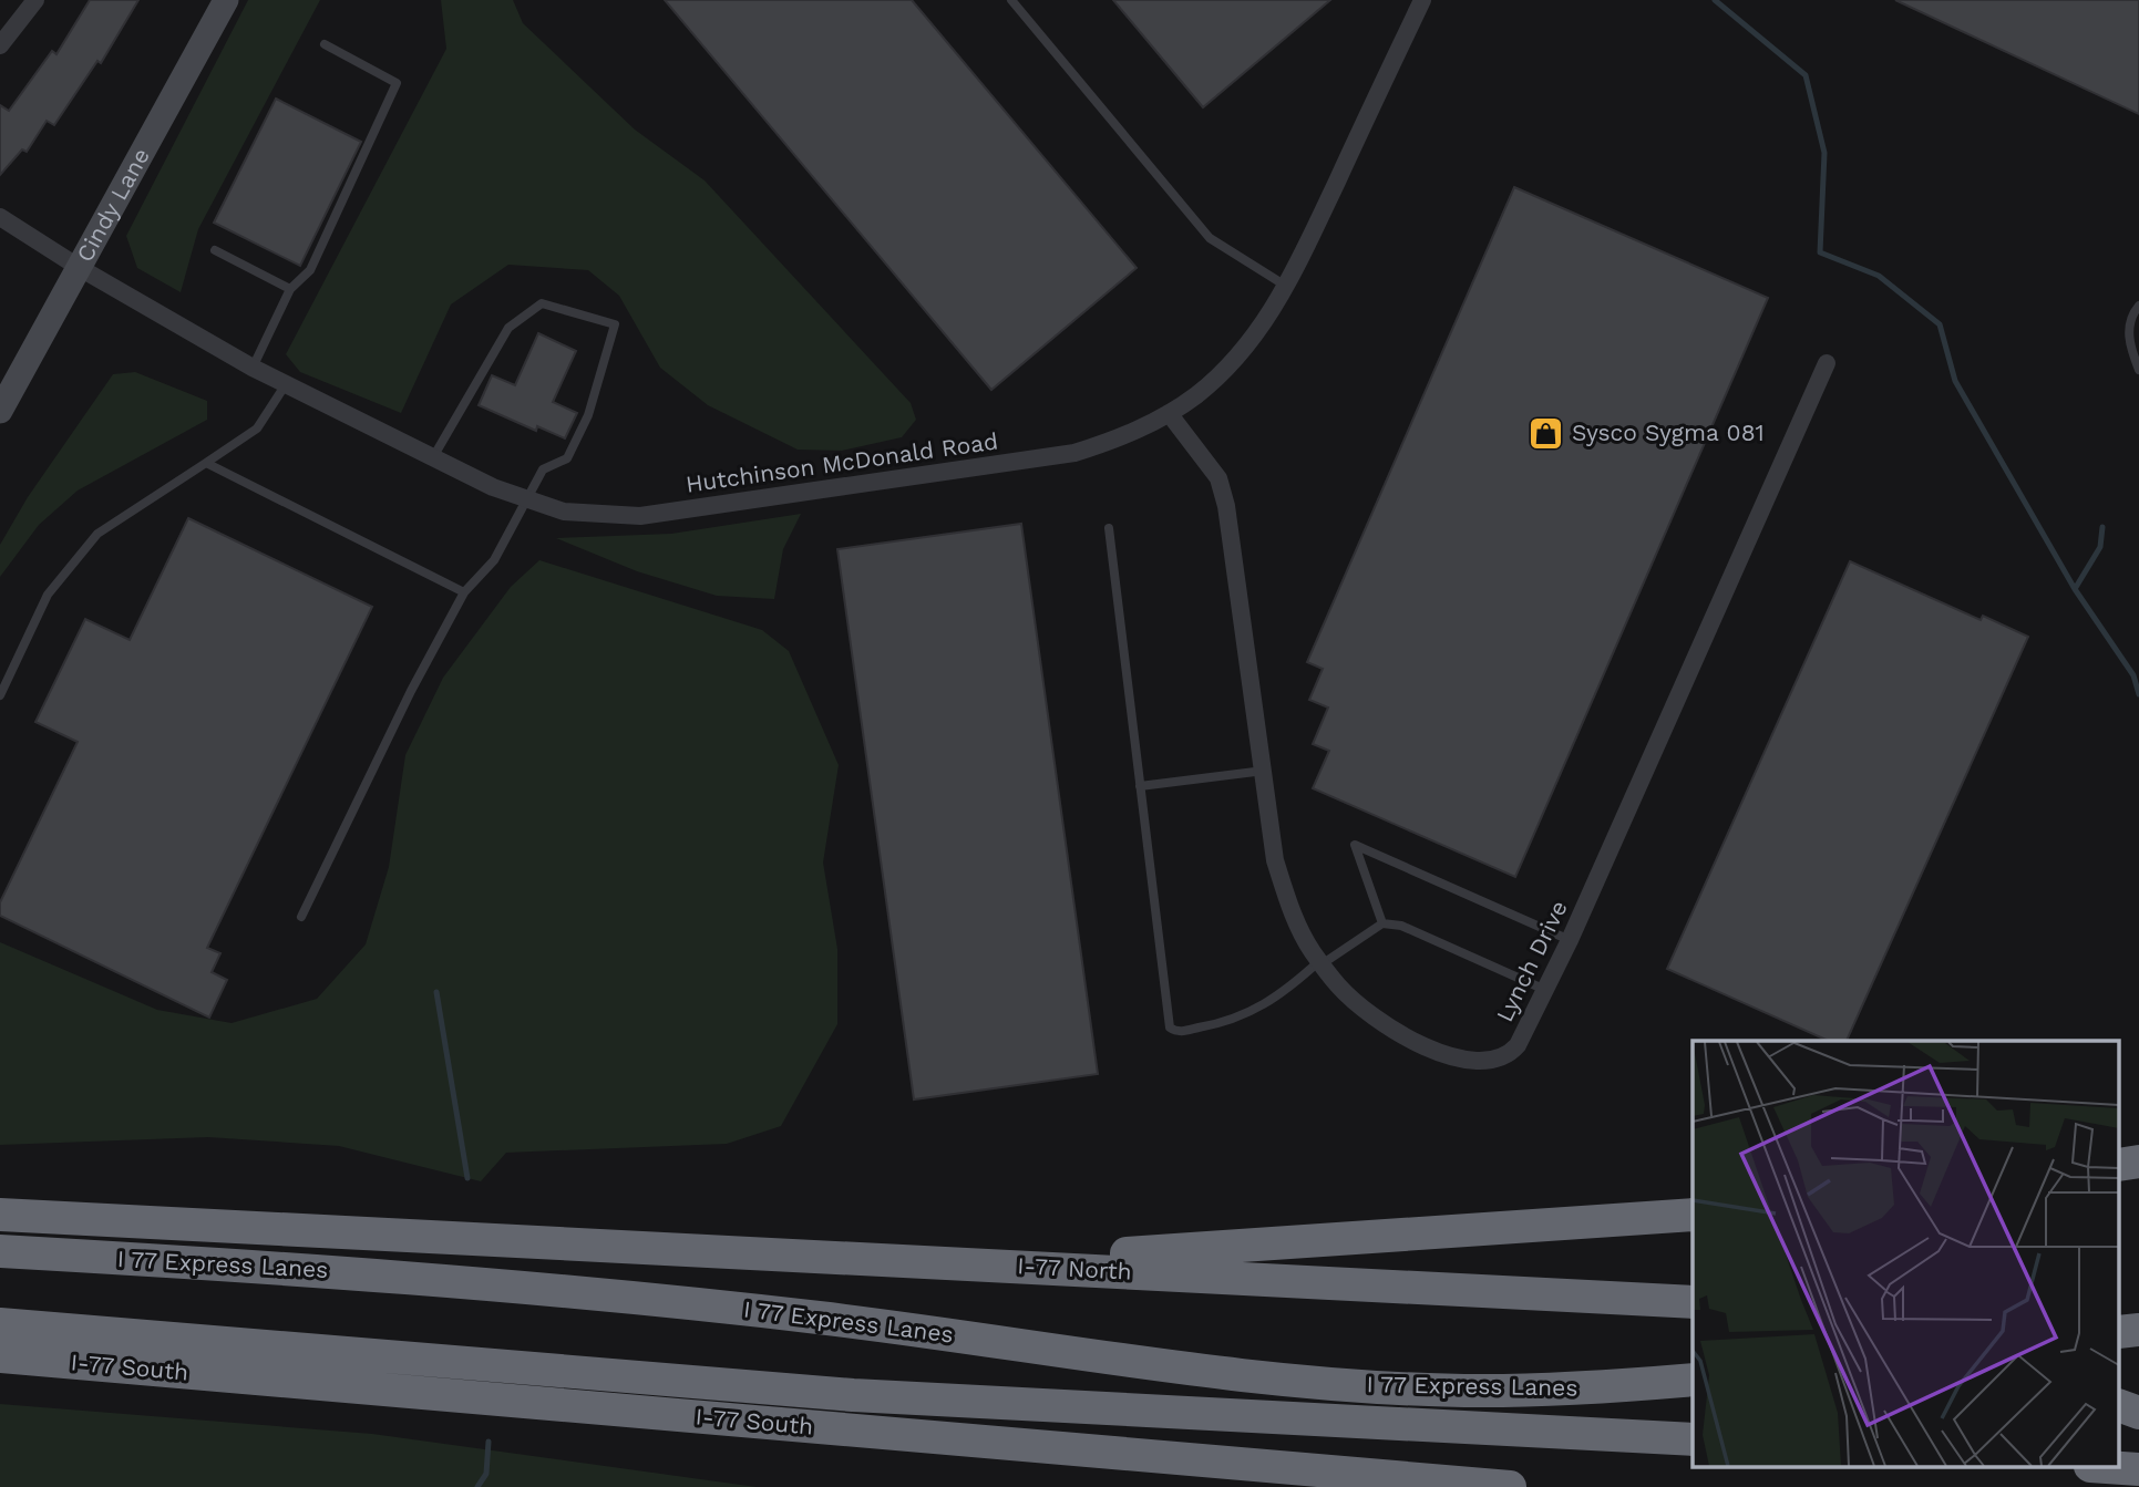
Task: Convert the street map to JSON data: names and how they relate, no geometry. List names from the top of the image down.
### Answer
{
  "streets": {
    "highway": ["I 77 Express Lanes", "I-77 North", "I-77 South"],
    "main road": ["Cindy Lane"],
    "street": ["Hutchinson McDonald Road", "Lynch Drive"]
  },
  "crossings": [
    ["Cindy Lane", "Hutchinson McDonald Road"],
    ["Hutchinson McDonald Road", "Lynch Drive"]
  ],
  "places": {
    "shop": ["Sysco Sygma 081"]
  }
}
